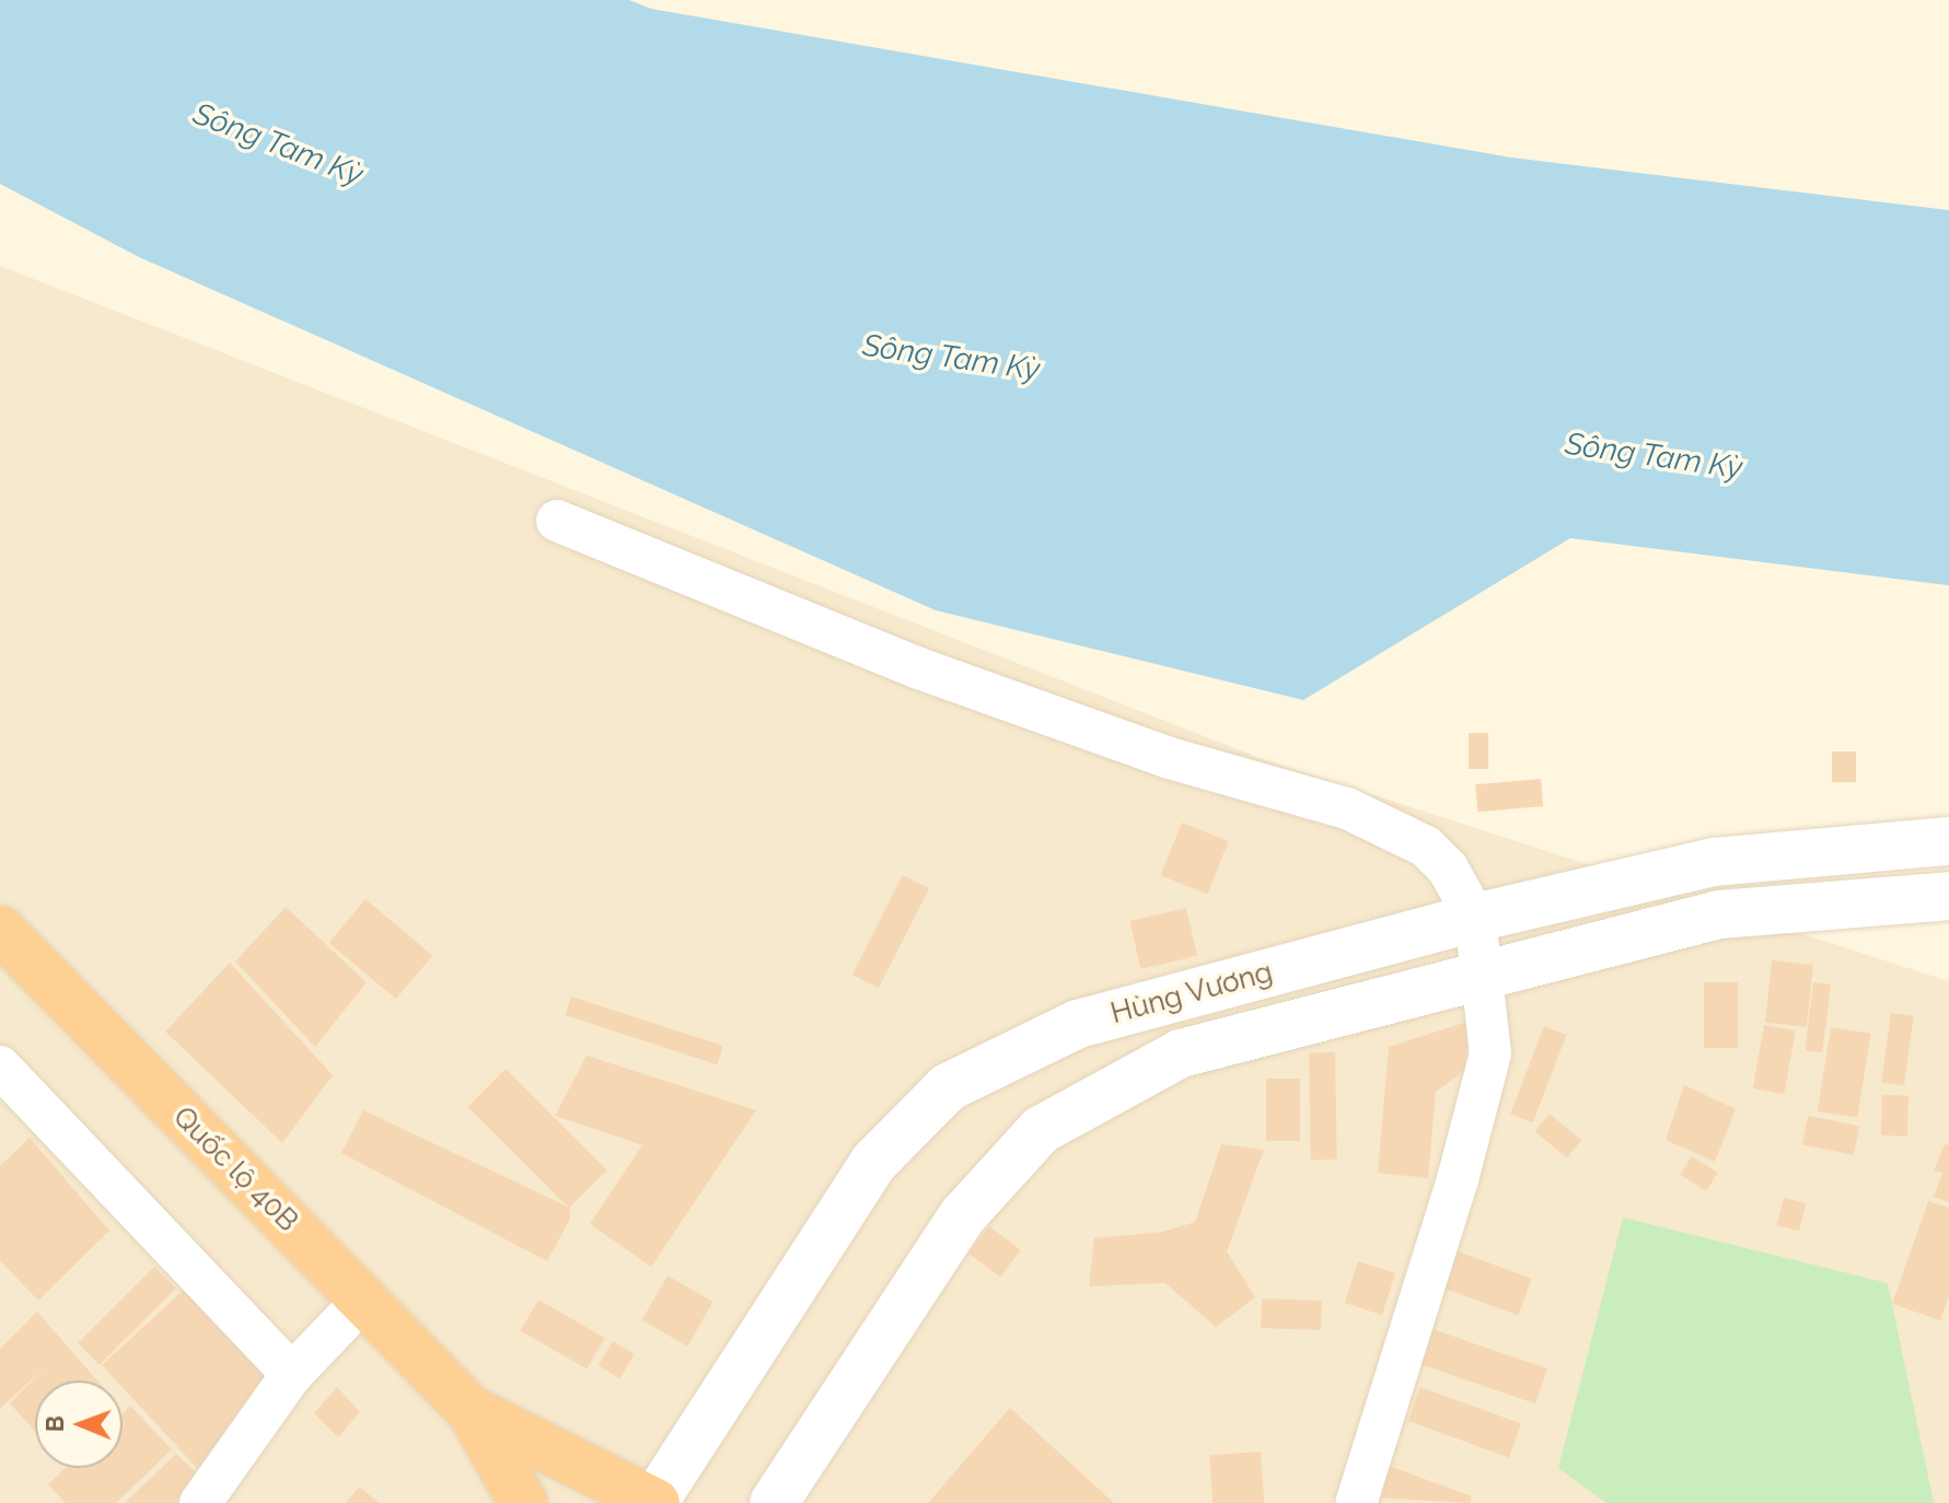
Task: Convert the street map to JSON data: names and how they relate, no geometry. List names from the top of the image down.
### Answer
{
  "streets": {
    "highway": ["Quốc lộ 40B"],
    "main road": ["Hùng Vương"]
  },
  "water": ["Sông Tam Kỳ"],
  "north": "left"
}
